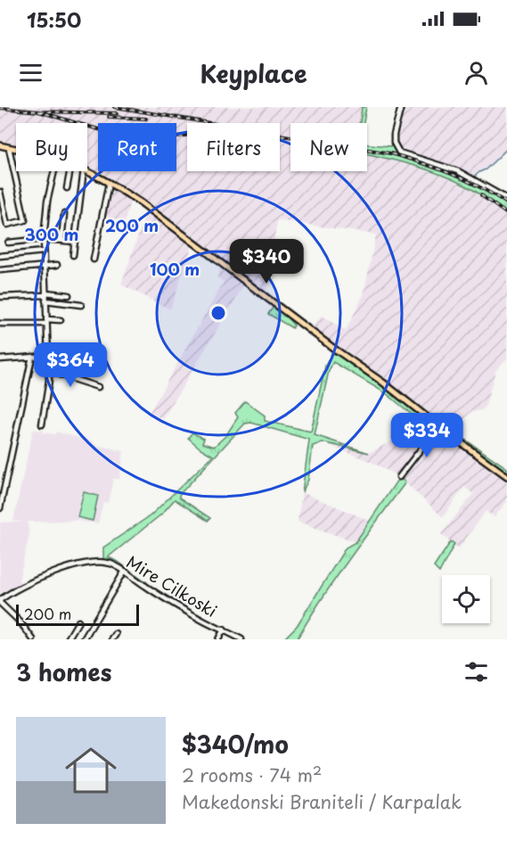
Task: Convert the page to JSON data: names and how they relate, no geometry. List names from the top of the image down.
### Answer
{
  "streets": {
    "street": ["Mire Cilkoski"]
  },
  "scale_bar": "200 m",
  "page": {
    "status": "15:50",
    "header": "Keyplace",
    "chip": [
      "Buy",
      "Rent",
      "Filters",
      "New"
    ],
    "price": ["$340", "$364", "$334"],
    "scale": "200 m",
    "heading": "3 homes",
    "list": [
      {
        "name": "$340/mo",
        "note": "2 rooms · 74 m² · Makedonski Braniteli / Karpalak"
      }
    ]
  },
  "rings": ["200 m", "300 m", "100 m"]
}
